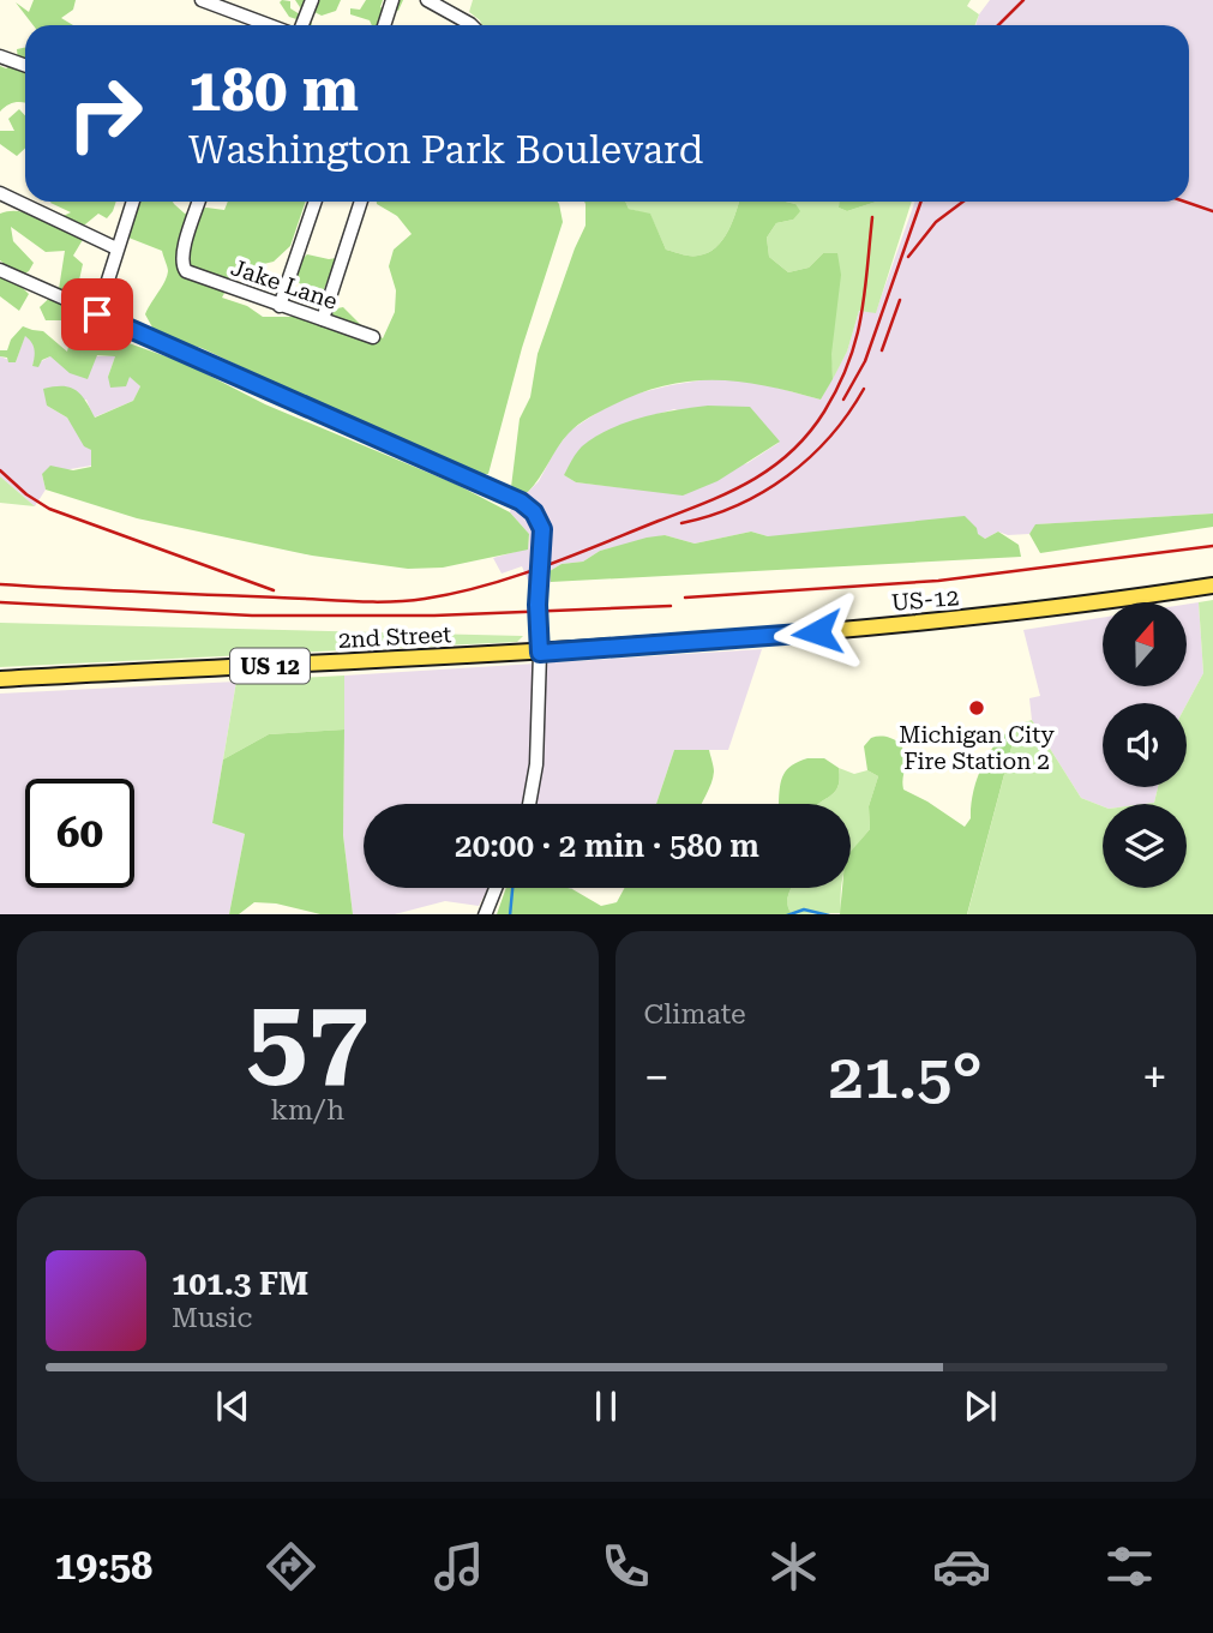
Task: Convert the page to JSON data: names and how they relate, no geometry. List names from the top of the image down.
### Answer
{
  "streets": {
    "main road": ["US-12", "2nd Street", "US 12"],
    "street": ["Jake Lane"]
  },
  "crossings": [
    ["US-12", "2nd Street"]
  ],
  "places": ["Michigan City Fire Station 2"],
  "north": "top",
  "page": {
    "turn": ["180 m", "Washington Park Boulevard"],
    "limit": "60",
    "trip": "20:00 · 2 min · 580 m",
    "tile": [
      ["57", "km/h"],
      "Climate"
    ],
    "heat": ["−", "21.5°", "+"],
    "song": ["101.3 FM", "Music"],
    "tabs": "19:58"
  }
}
